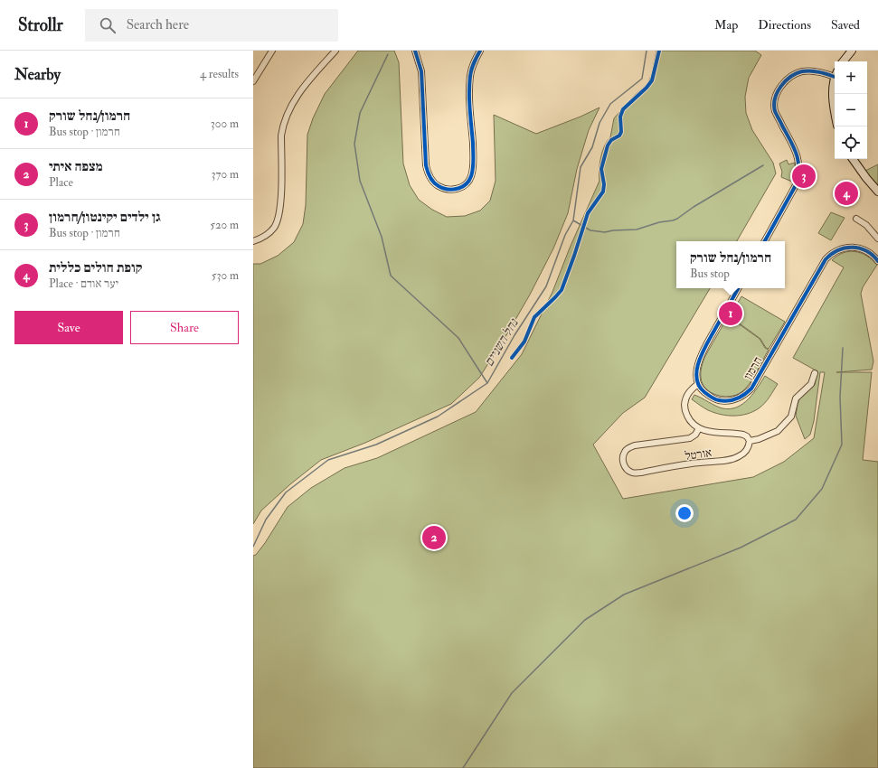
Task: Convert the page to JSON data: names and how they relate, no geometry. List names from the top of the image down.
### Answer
{
  "streets": {
    "street": ["חרמון", "אורטל"]
  },
  "water": ["נחל השניים"],
  "page": {
    "header": "Strollr",
    "search": "Search here",
    "nav": ["Map", "Directions", "Saved"],
    "heading": ["Nearby", "4 results"],
    "map_buttons": ["+", "−"],
    "list": [
      {
        "mark": "1",
        "name": "חרמון/נחל שורק",
        "note": "Bus stop · חרמון",
        "value": "300 m"
      },
      {
        "mark": "2",
        "name": "מצפה איתי",
        "note": "Place",
        "value": "370 m"
      },
      {
        "mark": "3",
        "name": "גן ילדים יקינטון/חרמון",
        "note": "Bus stop · חרמון",
        "value": "520 m"
      },
      {
        "mark": "4",
        "name": "קופת חולים כללית",
        "note": "Place · יער אודם",
        "value": "530 m"
      }
    ],
    "pins": [
      "3",
      "4",
      "1",
      "2"
    ],
    "popup": ["חרמון/נחל שורק", "Bus stop"],
    "buttons": ["Save", "Share"]
  }
}
